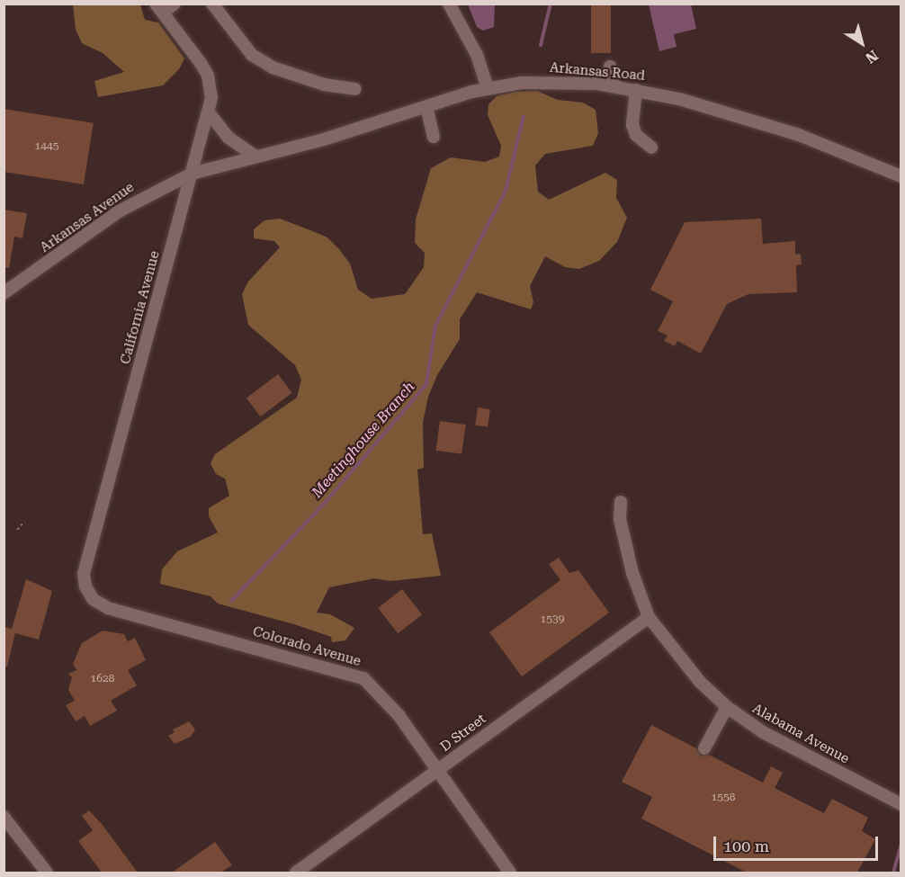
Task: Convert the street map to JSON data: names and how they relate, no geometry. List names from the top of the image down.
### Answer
{
  "streets": {
    "street": [
      "Arkansas Road",
      "Arkansas Avenue",
      "California Avenue",
      "Colorado Avenue",
      "D Street",
      "Alabama Avenue"
    ]
  },
  "crossings": [
    ["Arkansas Road", "Arkansas Avenue"],
    ["Arkansas Road", "California Avenue"],
    ["Arkansas Avenue", "California Avenue"],
    ["California Avenue", "Colorado Avenue"],
    ["Colorado Avenue", "D Street"],
    ["D Street", "Alabama Avenue"]
  ],
  "water": ["Meetinghouse Branch"],
  "house_numbers": [
    "1445",
    "1539",
    "1628",
    "1558"
  ],
  "scale_bar": "100 m",
  "north": "bottom right"
}
